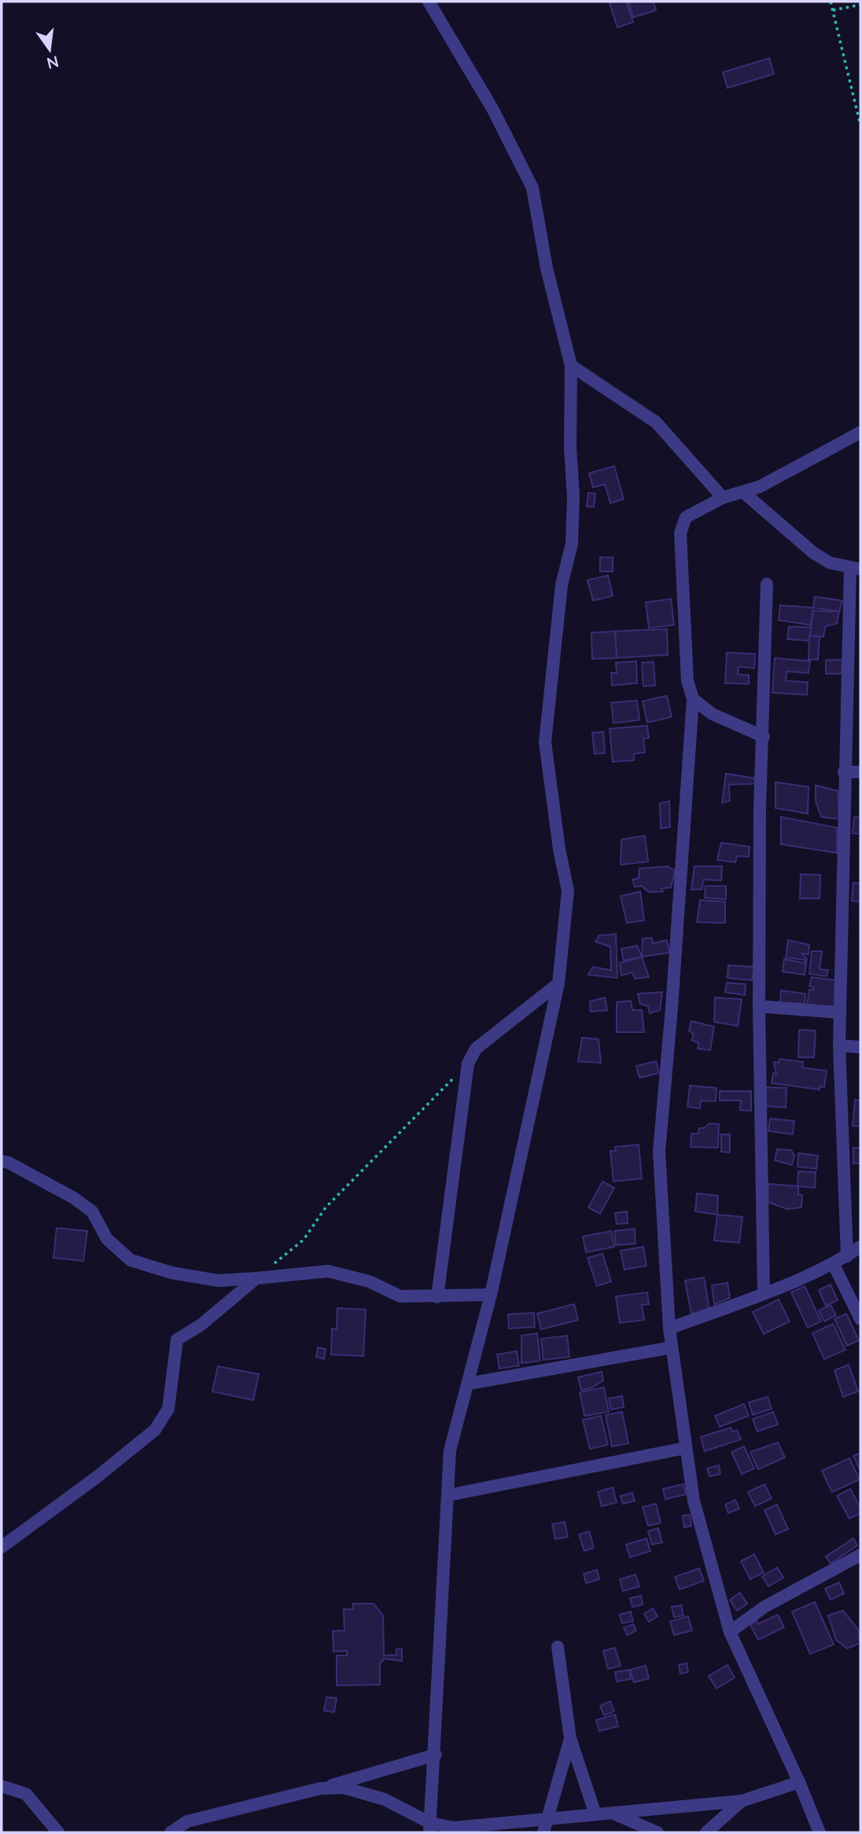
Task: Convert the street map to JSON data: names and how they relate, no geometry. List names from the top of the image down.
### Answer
{
  "north": "bottom"
}
